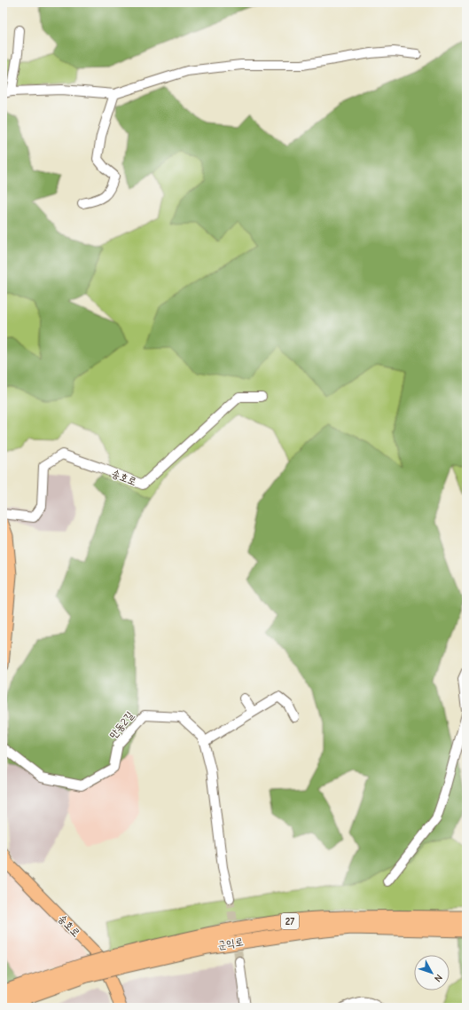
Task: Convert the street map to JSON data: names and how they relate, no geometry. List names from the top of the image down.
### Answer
{
  "streets": {
    "highway": ["27", "군익로"],
    "main road": ["송호로"],
    "street": ["만동2길"]
  },
  "north": "bottom right"
}
